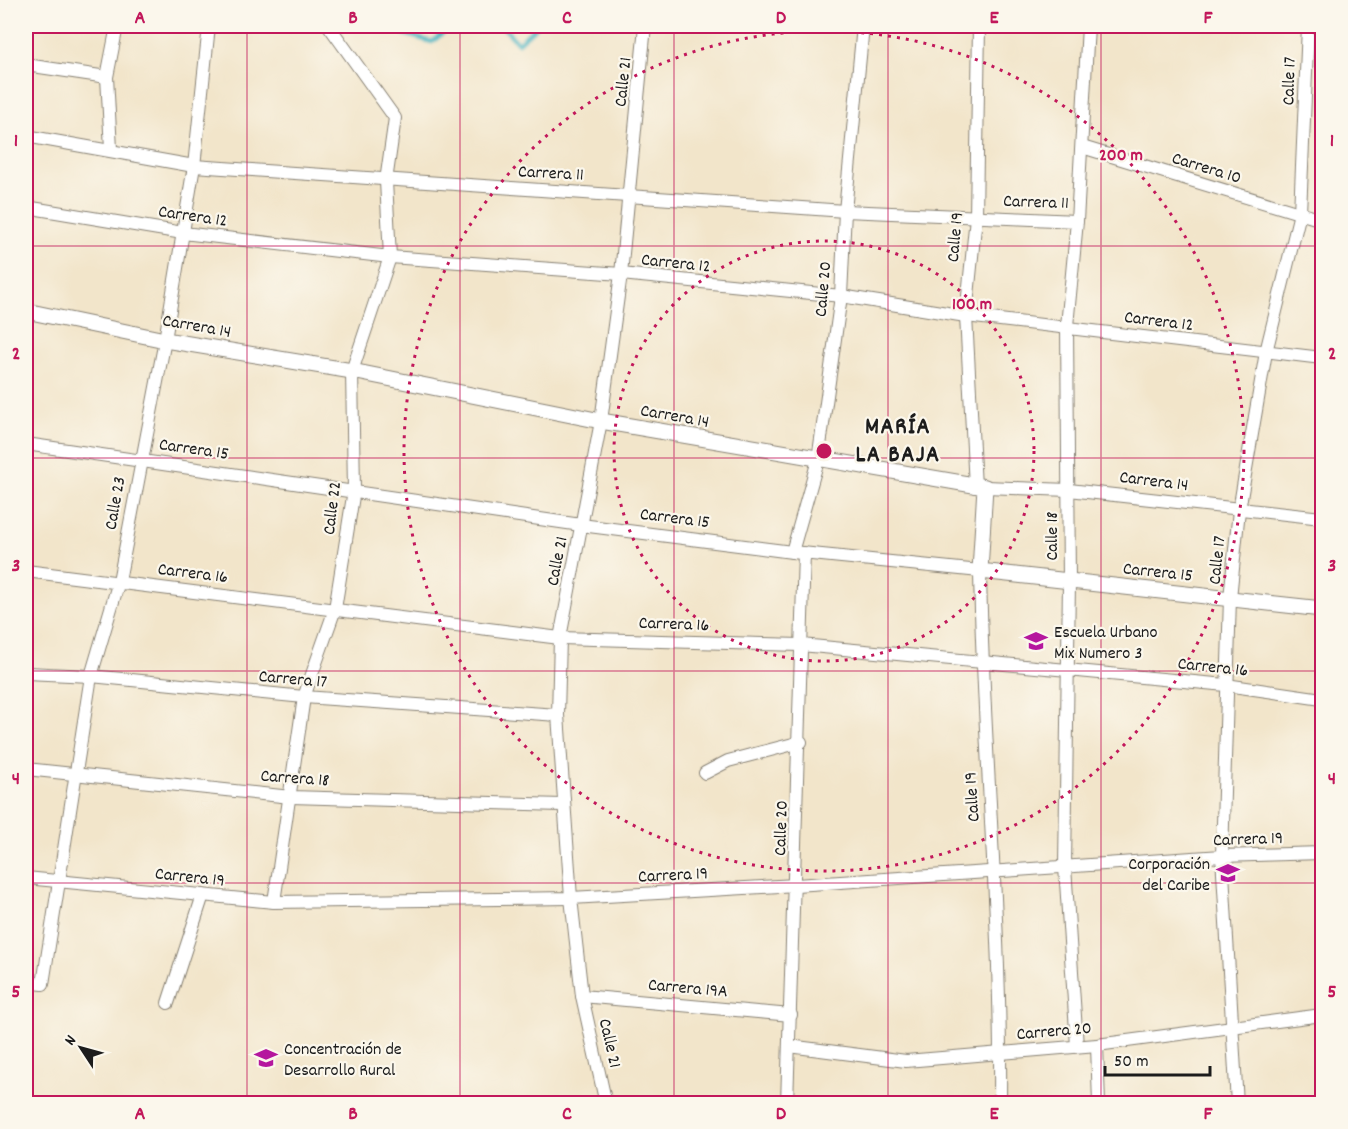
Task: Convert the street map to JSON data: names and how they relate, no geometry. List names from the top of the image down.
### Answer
{
  "streets": {
    "street": [
      "Calle 17",
      "Calle 21",
      "Carrera 10",
      "Carrera 11",
      "Carrera 12",
      "Calle 19",
      "Calle 20",
      "Carrera 14",
      "Carrera 15",
      "Calle 23",
      "Calle 22",
      "Calle 18",
      "Carrera 16",
      "Carrera 17",
      "Carrera 18",
      "Carrera 19",
      "Carrera 19A",
      "Carrera 20"
    ]
  },
  "crossings": [
    ["Calle 17", "Carrera 10"],
    ["Calle 17", "Carrera 12"],
    ["Calle 17", "Carrera 14"],
    ["Calle 17", "Carrera 15"],
    ["Calle 17", "Carrera 16"],
    ["Calle 17", "Carrera 19"],
    ["Calle 17", "Carrera 20"],
    ["Calle 21", "Carrera 11"],
    ["Calle 21", "Carrera 12"],
    ["Calle 21", "Carrera 14"],
    ["Calle 21", "Carrera 15"],
    ["Calle 21", "Carrera 16"],
    ["Calle 21", "Carrera 17"],
    ["Calle 21", "Carrera 18"],
    ["Calle 21", "Carrera 19"],
    ["Calle 21", "Carrera 19A"],
    ["Carrera 10", "Calle 18"],
    ["Carrera 11", "Calle 19"],
    ["Carrera 11", "Calle 20"],
    ["Carrera 11", "Calle 23"],
    ["Carrera 11", "Calle 22"],
    ["Carrera 11", "Calle 18"],
    ["Carrera 12", "Calle 19"],
    ["Carrera 12", "Calle 20"],
    ["Carrera 12", "Calle 23"],
    ["Carrera 12", "Calle 22"],
    ["Carrera 12", "Calle 18"],
    ["Calle 19", "Carrera 14"],
    ["Calle 19", "Carrera 15"],
    ["Calle 19", "Carrera 16"],
    ["Calle 19", "Carrera 19"],
    ["Calle 19", "Carrera 20"],
    ["Calle 20", "Carrera 14"],
    ["Calle 20", "Carrera 15"],
    ["Calle 20", "Carrera 16"],
    ["Calle 20", "Carrera 19"],
    ["Calle 20", "Carrera 19A"],
    ["Calle 20", "Carrera 20"],
    ["Carrera 14", "Calle 23"],
    ["Carrera 14", "Calle 22"],
    ["Carrera 14", "Calle 18"],
    ["Carrera 15", "Calle 23"],
    ["Carrera 15", "Calle 22"],
    ["Carrera 15", "Calle 18"],
    ["Calle 23", "Carrera 16"],
    ["Calle 23", "Carrera 17"],
    ["Calle 23", "Carrera 18"],
    ["Calle 23", "Carrera 19"],
    ["Calle 22", "Carrera 16"],
    ["Calle 22", "Carrera 17"],
    ["Calle 22", "Carrera 18"],
    ["Calle 22", "Carrera 19"],
    ["Calle 18", "Carrera 16"],
    ["Calle 18", "Carrera 19"],
    ["Calle 18", "Carrera 20"]
  ],
  "districts": ["MARÍA LA BAJA"],
  "places": {
    "school or university": ["Escuela Urbano Mix Numero 3", "Corporación del Caribe", "Concentración de Desarrollo Rural"]
  },
  "scale_bar": "50 m",
  "north": "top left",
  "grid": {
    "columns": [
      "A",
      "B",
      "C",
      "D",
      "E",
      "F"
    ],
    "rows": [
      "1",
      "2",
      "3",
      "4",
      "5"
    ]
  },
  "rings": ["200 m", "100 m"]
}
